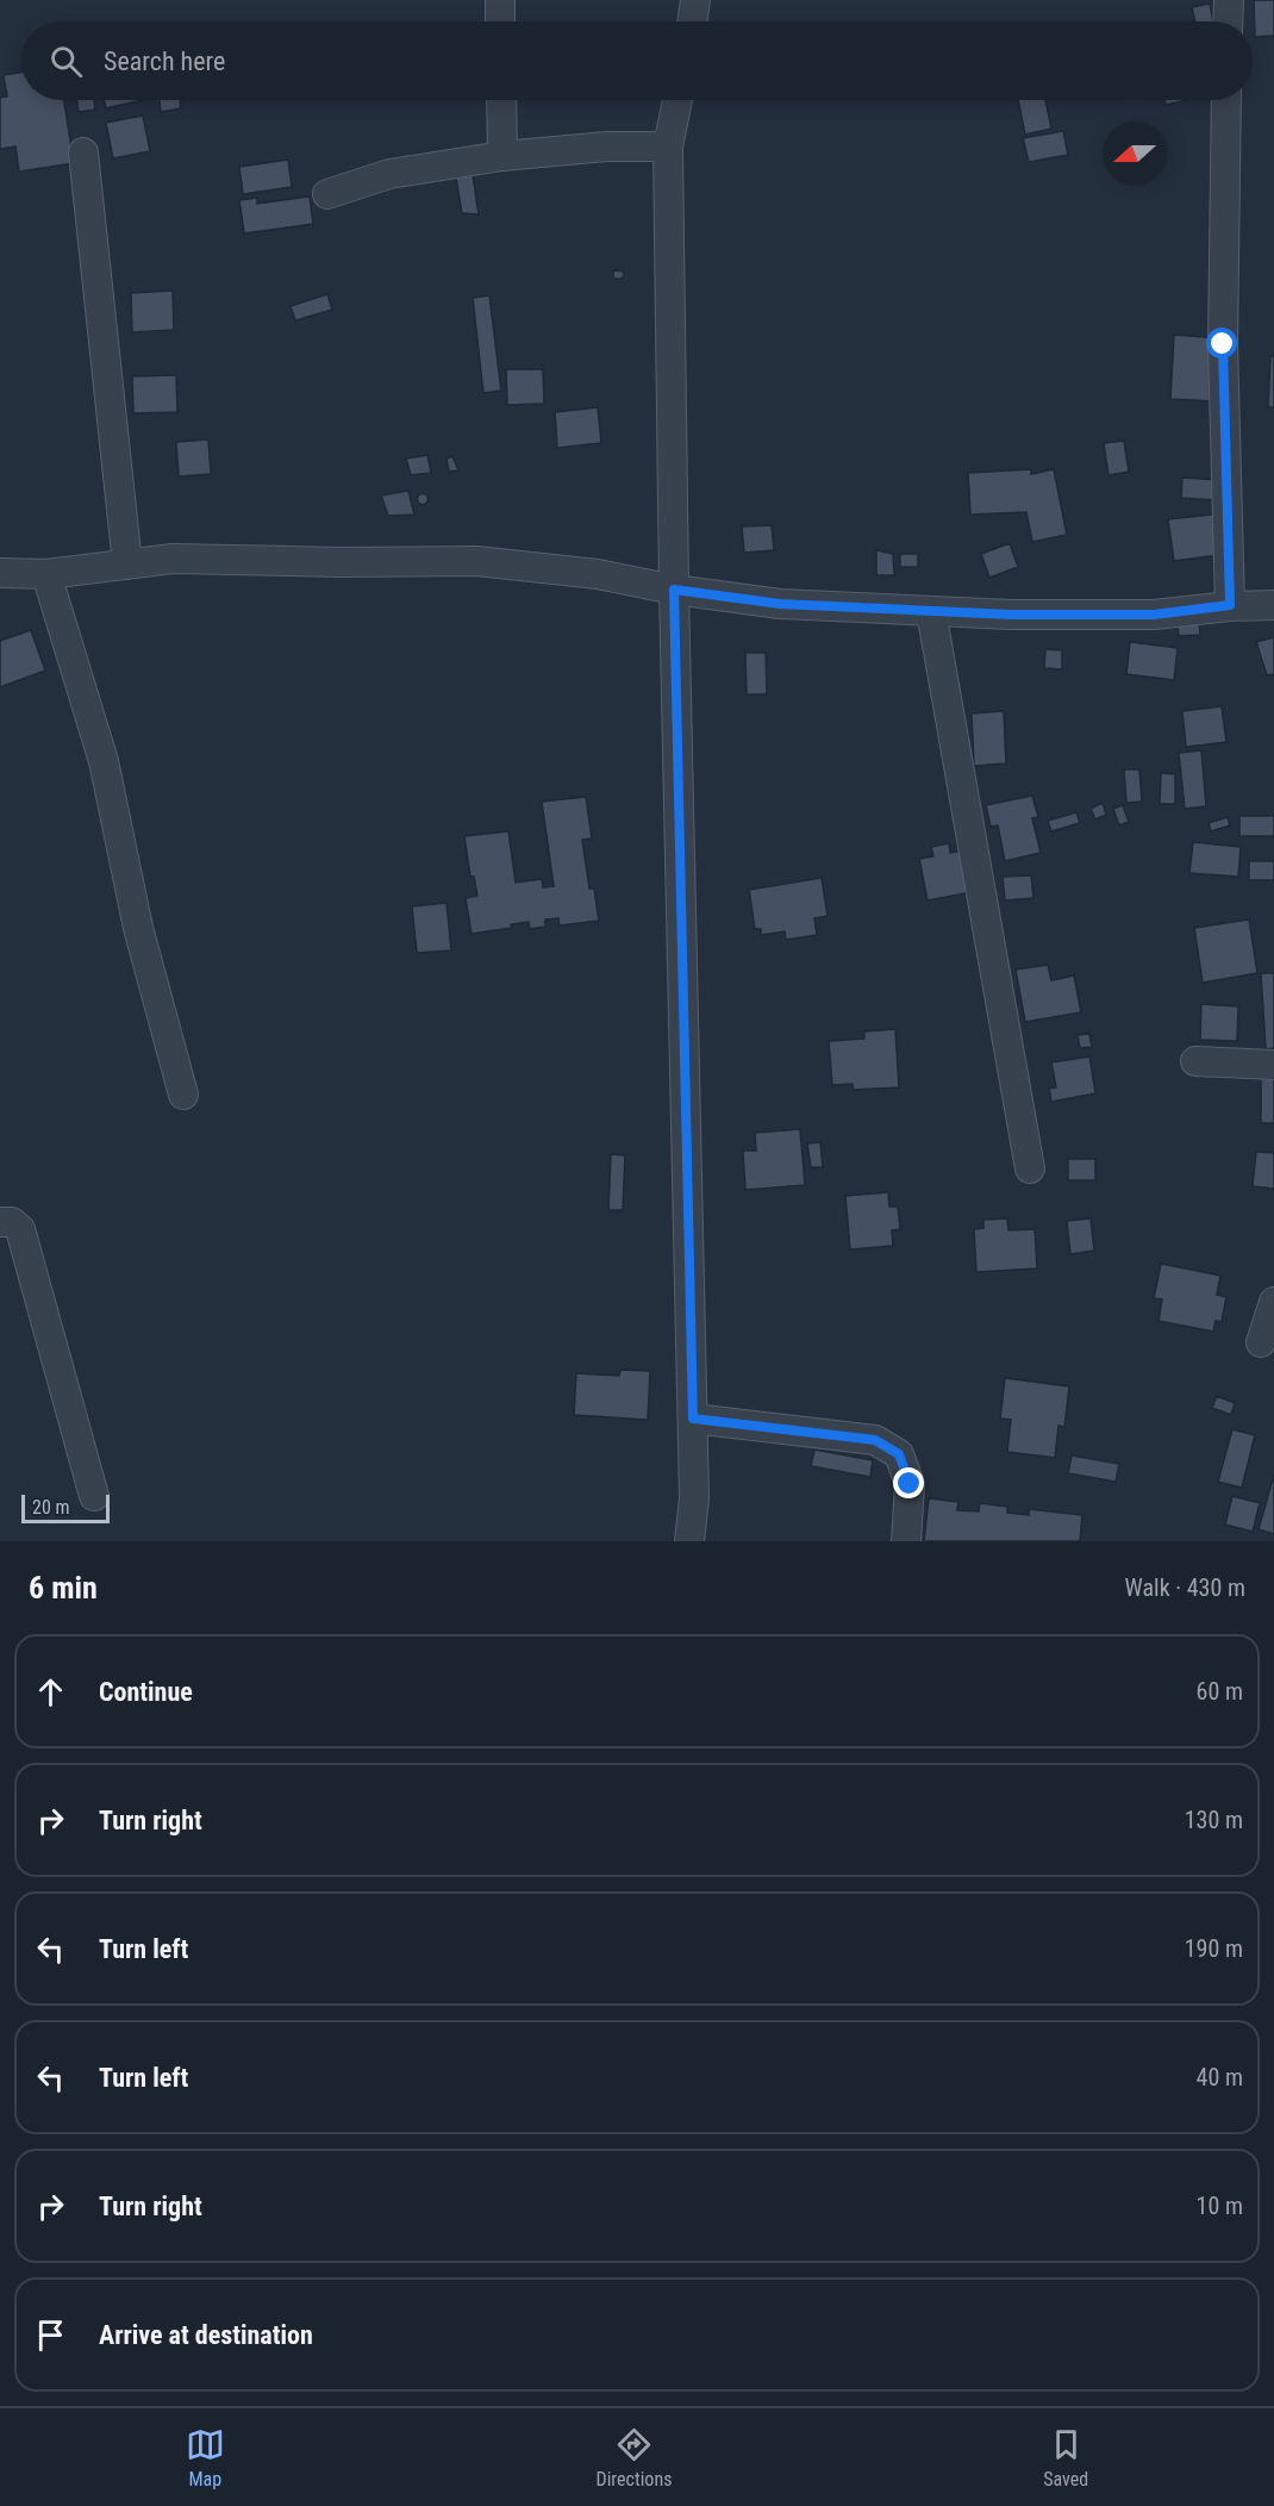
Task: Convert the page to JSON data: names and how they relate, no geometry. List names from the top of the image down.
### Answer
{
  "scale_bar": "20 m",
  "north": "left",
  "page": {
    "search": "Search here",
    "scale": "20 m",
    "heading": ["6 min", "Walk · 430 m"],
    "list": [
      ["Continue", "60 m"],
      ["Turn right", "130 m"],
      ["Turn left", "190 m"],
      ["Turn left", "40 m"],
      ["Turn right", "10 m"],
      "Arrive at destination"
    ],
    "nav": ["Map", "Directions", "Saved"]
  }
}
